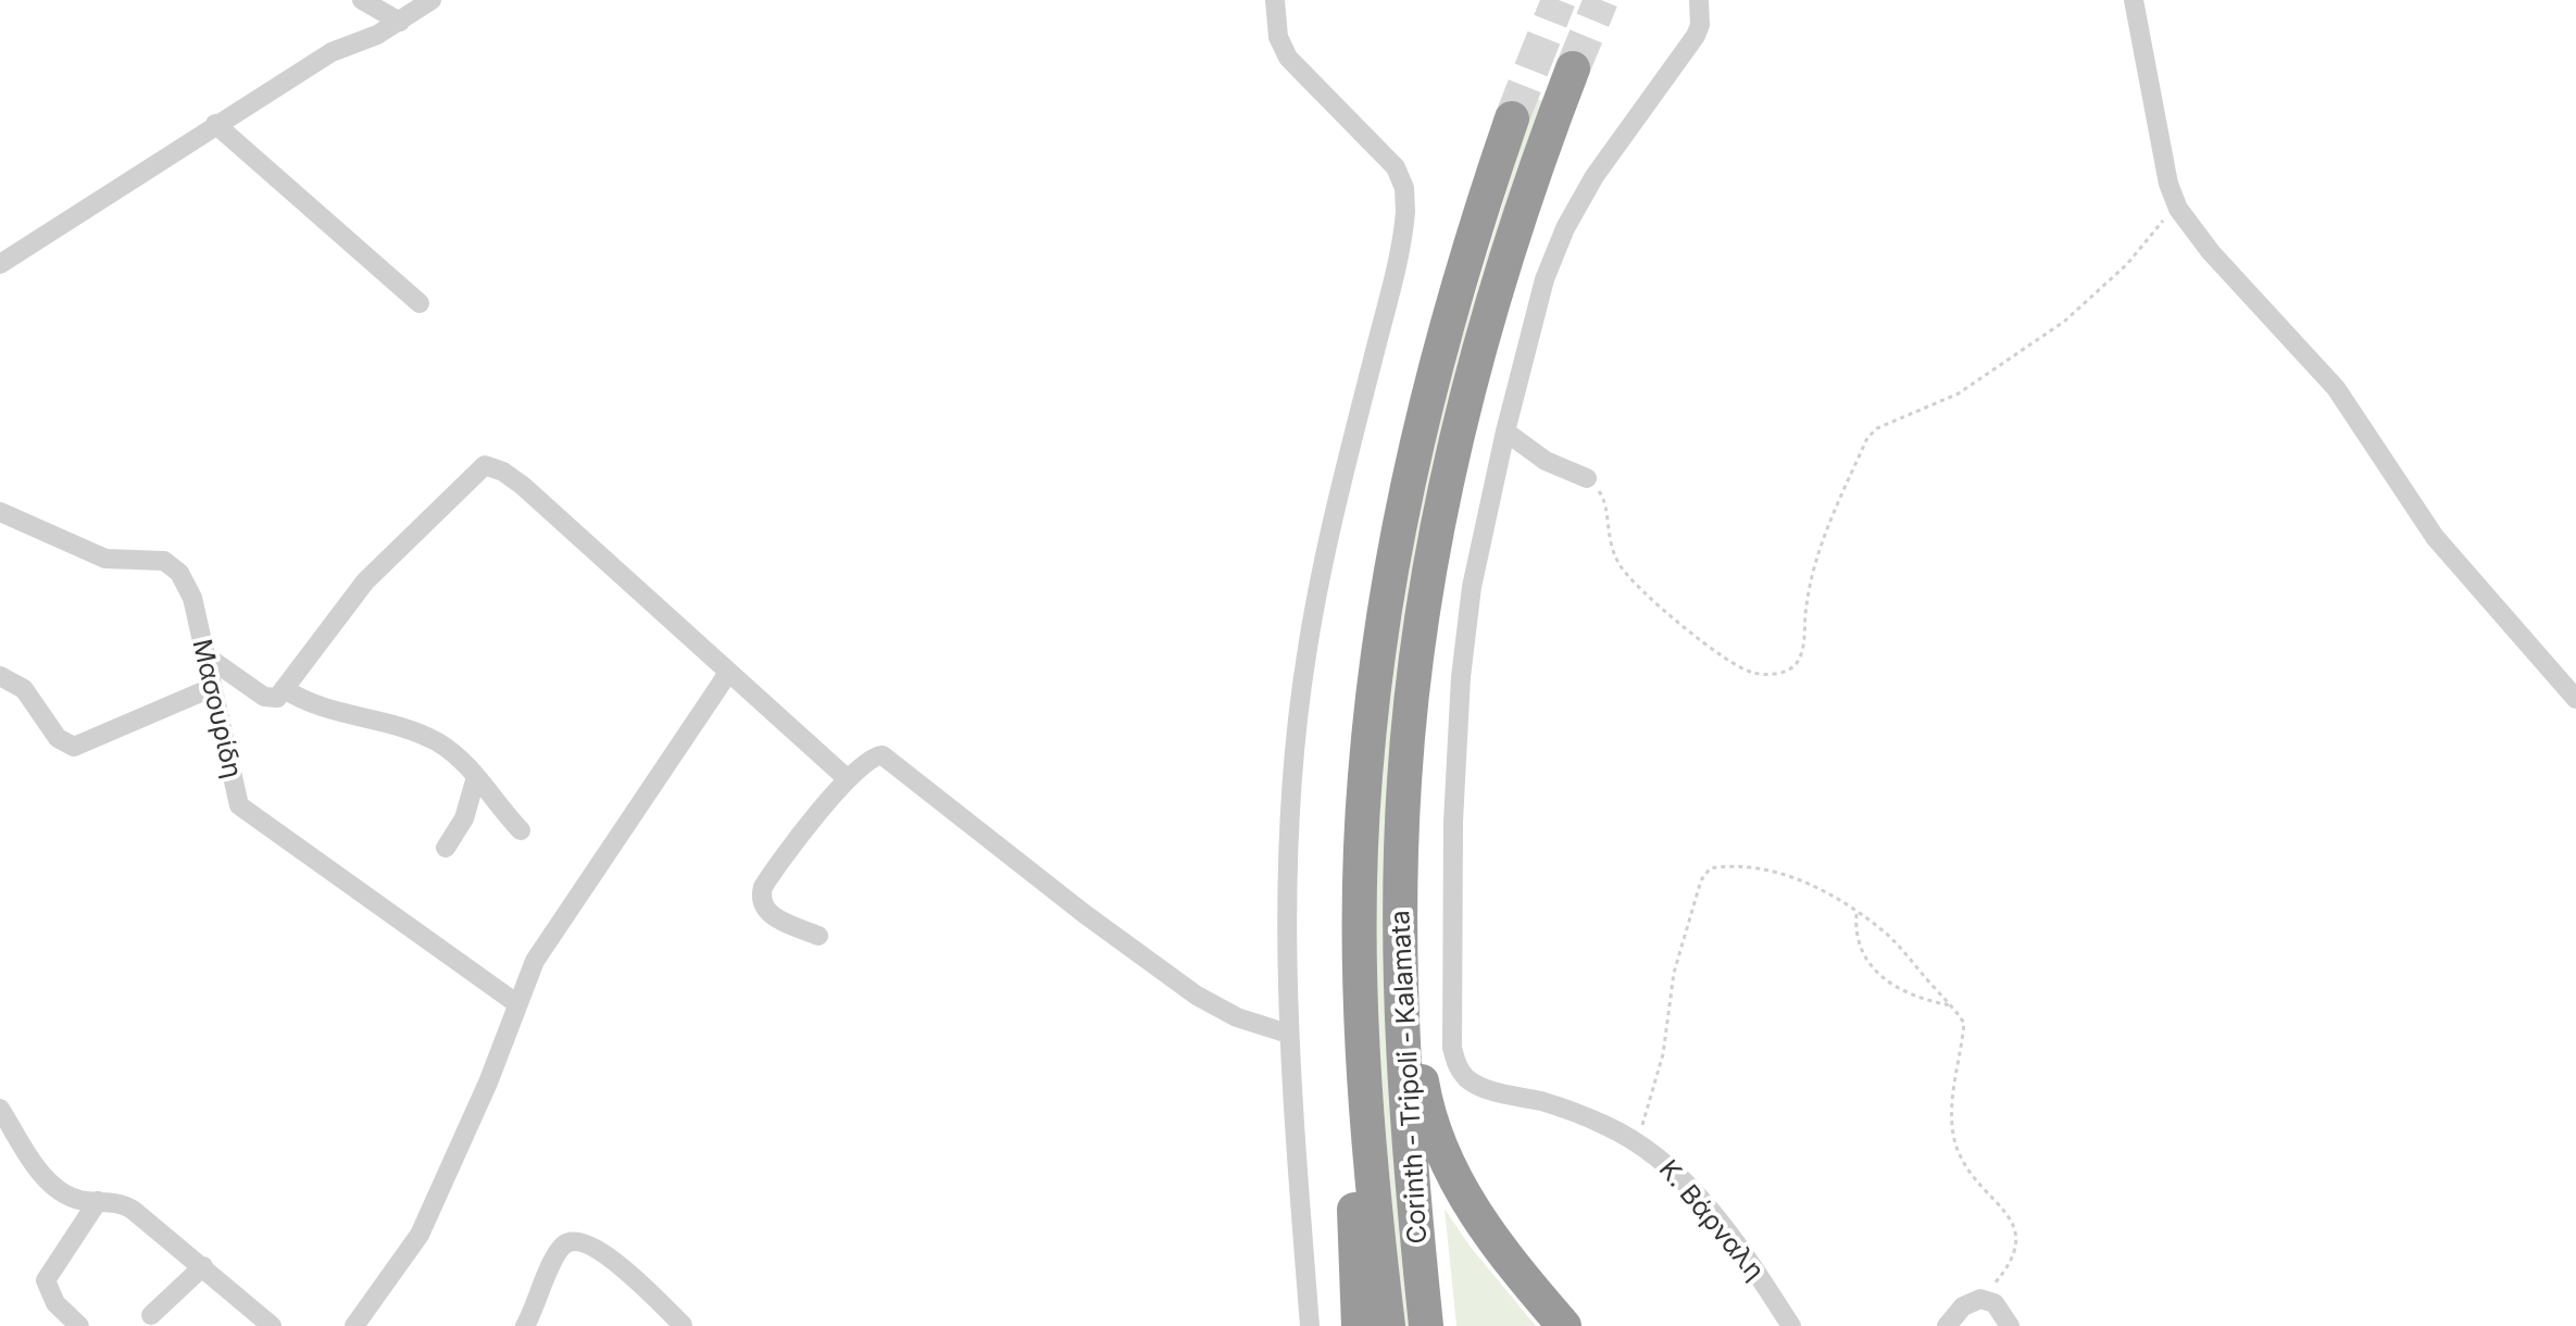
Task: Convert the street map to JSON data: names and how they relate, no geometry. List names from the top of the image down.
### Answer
{
  "streets": {
    "highway": ["Corinth - Tripoli - Kalamata"],
    "street": ["Μασουρίδη", "Κ. Βάρναλη"]
  }
}
